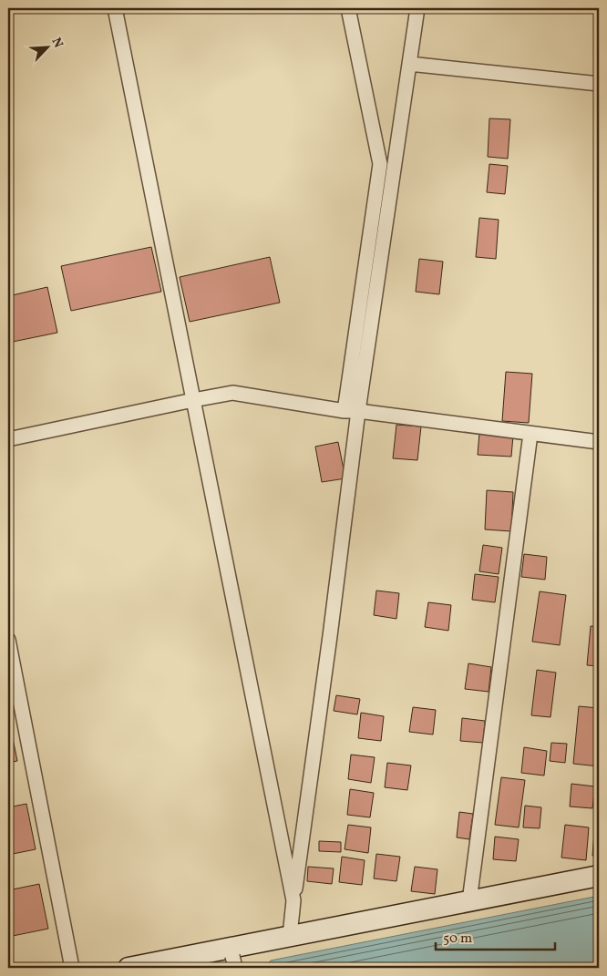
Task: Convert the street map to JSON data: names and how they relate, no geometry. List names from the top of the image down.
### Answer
{
  "scale_bar": "50 m",
  "north": "top right"
}
